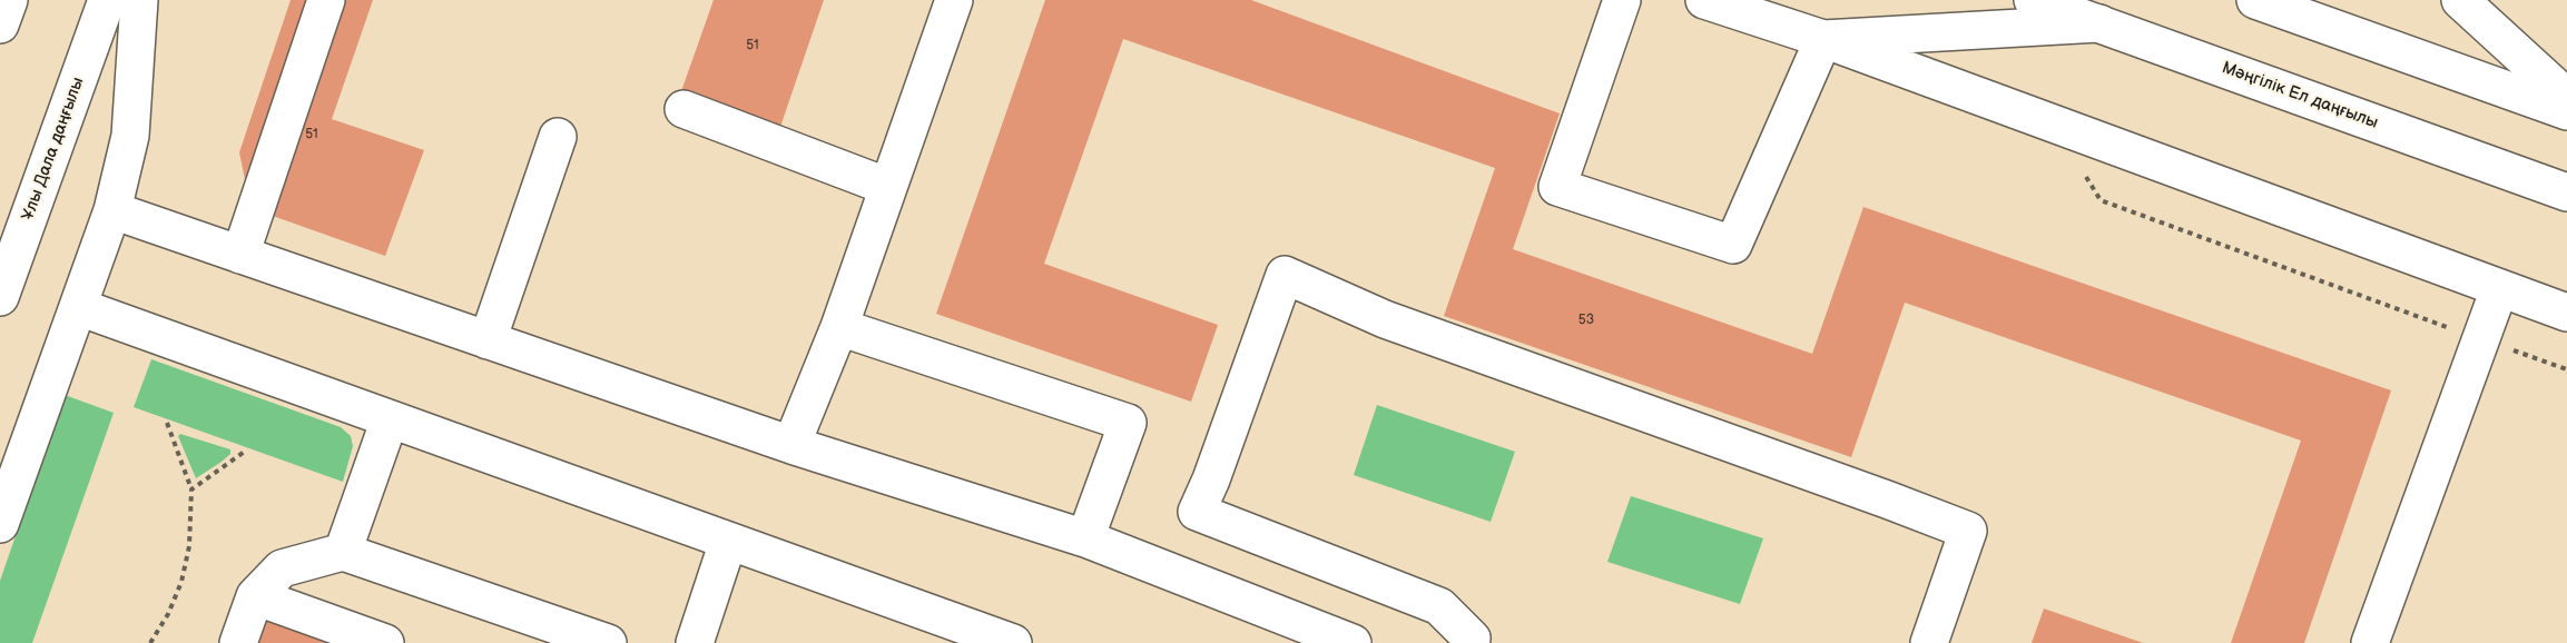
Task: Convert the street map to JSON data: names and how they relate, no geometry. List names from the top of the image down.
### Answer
{
  "streets": {
    "street": ["Мәңгілік Ел даңғылы", "Ұлы Дала даңғылы"]
  },
  "house_numbers": ["51", "51", "53"]
}
